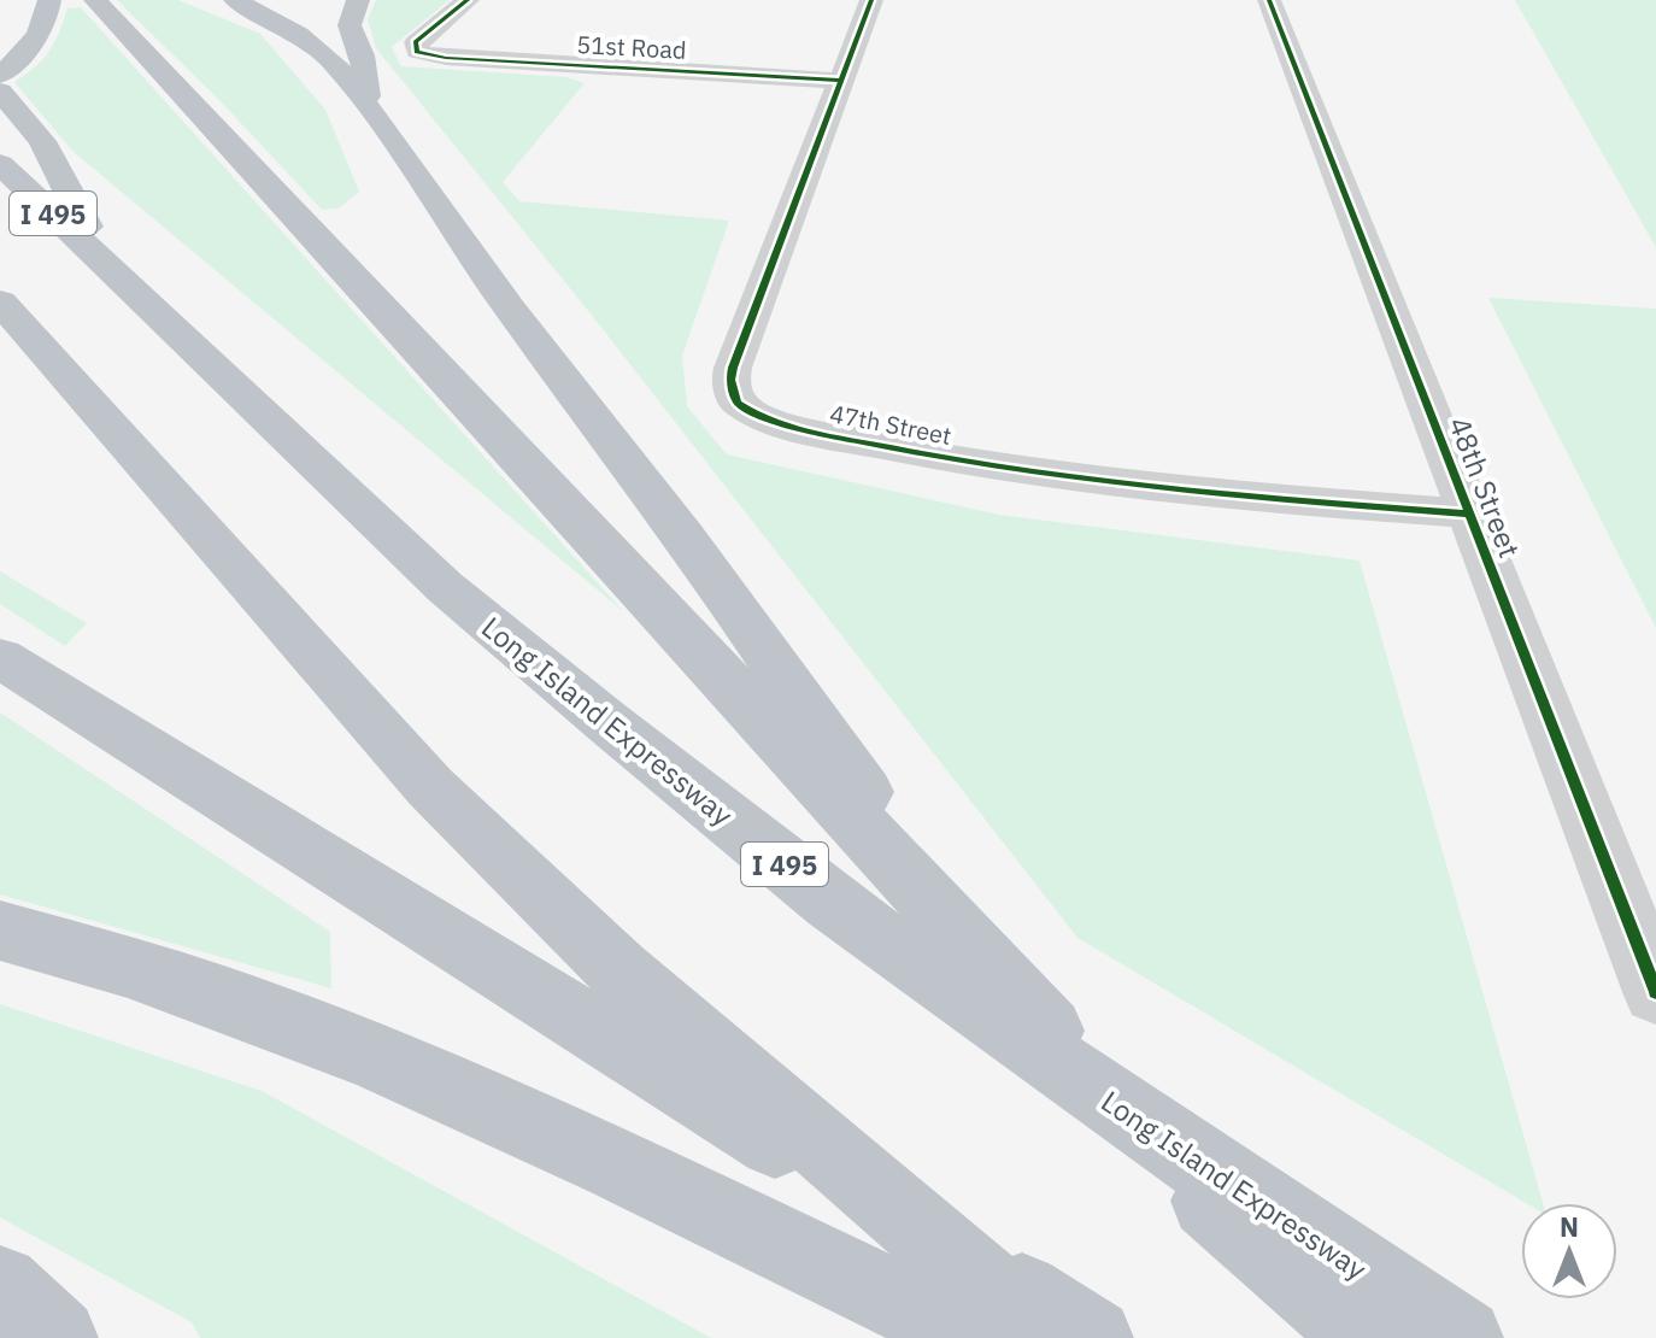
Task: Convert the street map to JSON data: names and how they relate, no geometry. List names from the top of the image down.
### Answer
{
  "streets": {
    "highway": ["I 495", "Long Island Expressway"],
    "street": ["51st Road", "47th Street", "48th Street"]
  },
  "crossings": [
    ["51st Road", "47th Street"],
    ["47th Street", "48th Street"]
  ],
  "north": "top"
}
